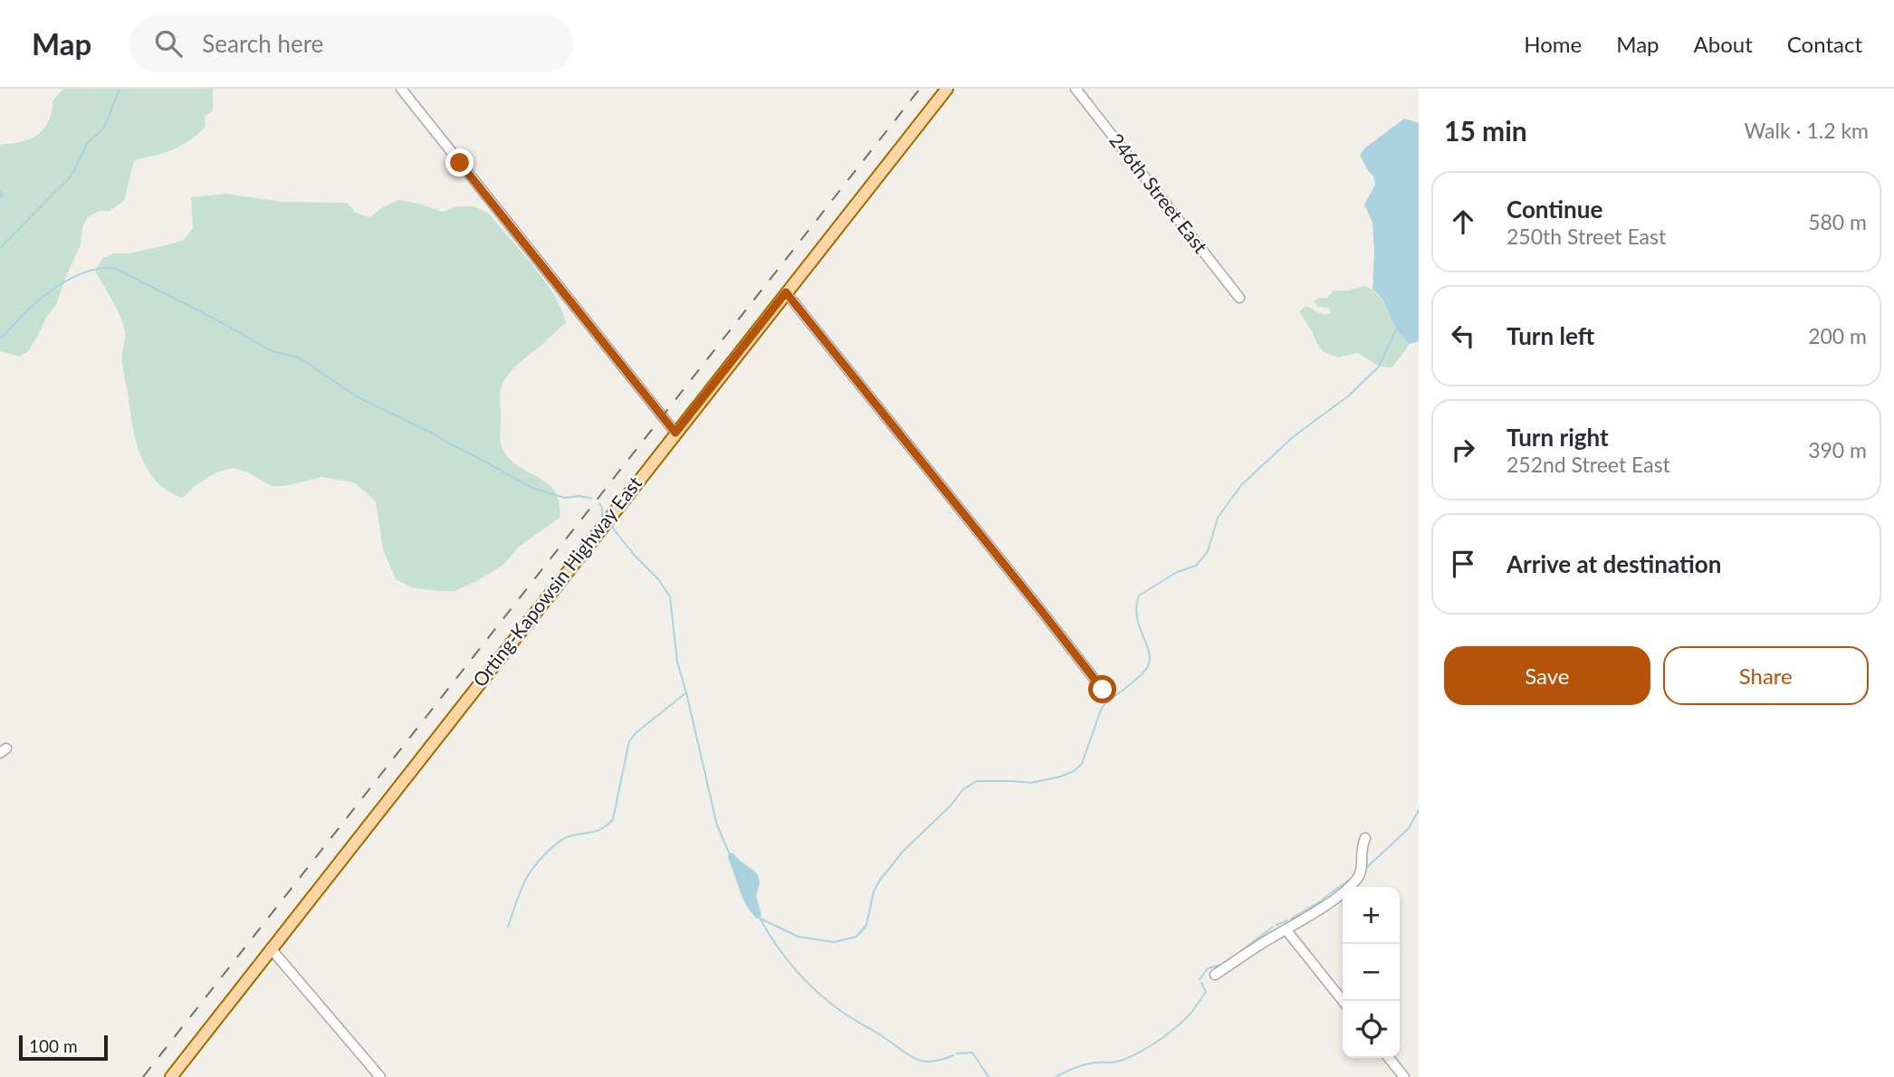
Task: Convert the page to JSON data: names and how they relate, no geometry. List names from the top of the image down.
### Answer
{
  "streets": {
    "main road": ["Orting-Kapowsin Highway East"],
    "street": ["246th Street East"]
  },
  "scale_bar": "100 m",
  "page": {
    "header": "Map",
    "search": "Search here",
    "nav": [
      "Home",
      "Map",
      "About",
      "Contact"
    ],
    "heading": ["15 min", "Walk · 1.2 km"],
    "list": [
      ["Continue", "250th Street East", "580 m"],
      ["Turn left", "200 m"],
      ["Turn right", "252nd Street East", "390 m"],
      "Arrive at destination"
    ],
    "buttons": ["Save", "Share"],
    "map_buttons": ["+", "−"],
    "scale": "100 m"
  }
}
